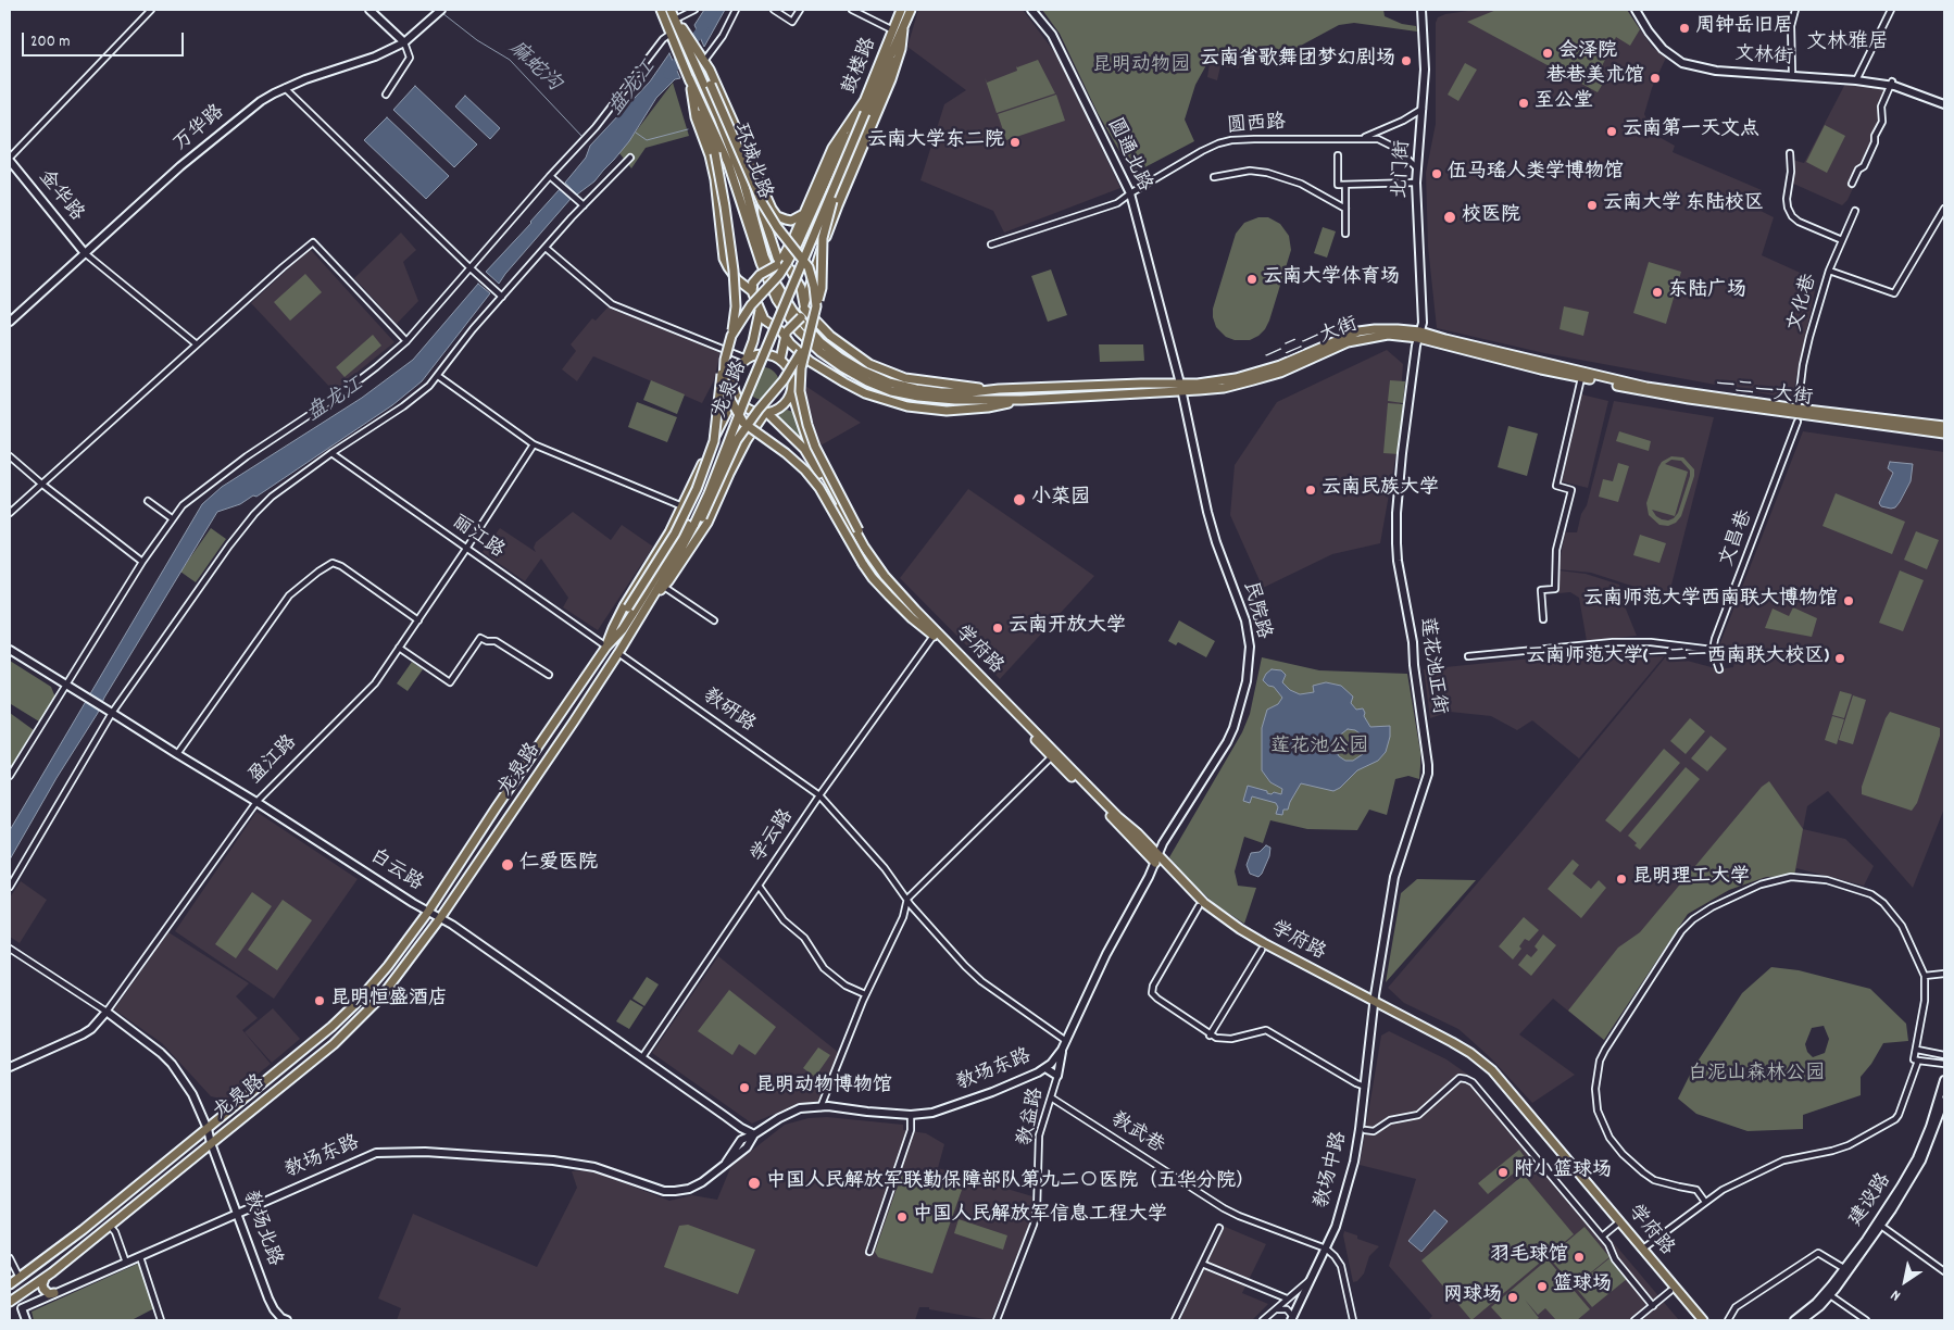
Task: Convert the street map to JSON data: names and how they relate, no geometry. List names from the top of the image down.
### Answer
{
  "streets": {
    "main road": [
      "鼓楼路",
      "环城北路",
      "一二一大街",
      "龙泉路",
      "学府路"
    ],
    "street": [
      "文林街",
      "圆西路",
      "万华路",
      "圆通北路",
      "北门街",
      "金华路",
      "文化巷",
      "丽江路",
      "文昌巷",
      "民院路",
      "莲花池正街",
      "教研路",
      "盈江路",
      "学云路",
      "白云路",
      "教场东路",
      "教益路",
      "教武巷",
      "教场中路",
      "建设路",
      "教场北路"
    ]
  },
  "crossings": [
    ["鼓楼路", "龙泉路"],
    ["圆西路", "圆通北路"],
    ["圆西路", "北门街"],
    ["万华路", "金华路"],
    ["圆通北路", "一二一大街"],
    ["圆通北路", "民院路"],
    ["环城北路", "一二一大街"],
    ["北门街", "一二一大街"],
    ["北门街", "莲花池正街"],
    ["文化巷", "一二一大街"],
    ["文化巷", "文昌巷"],
    ["一二一大街", "文昌巷"],
    ["一二一大街", "民院路"],
    ["一二一大街", "莲花池正街"],
    ["龙泉路", "丽江路"],
    ["龙泉路", "教研路"],
    ["龙泉路", "白云路"],
    ["龙泉路", "教场北路"],
    ["丽江路", "盈江路"],
    ["民院路", "学府路"],
    ["民院路", "教场东路"],
    ["学府路", "莲花池正街"],
    ["学府路", "学云路"],
    ["学府路", "教场东路"],
    ["学府路", "教场中路"],
    ["莲花池正街", "教场中路"],
    ["教研路", "学云路"],
    ["教研路", "教场东路"],
    ["盈江路", "白云路"],
    ["盈江路", "教场北路"],
    ["学云路", "白云路"],
    ["白云路", "教场东路"],
    ["教场东路", "教场北路"],
    ["教益路", "教武巷"],
    ["教武巷", "教场中路"]
  ],
  "districts": ["文林雅居"],
  "water": ["麻蛇沟", "盘龙江"],
  "parks": ["昆明动物园", "莲花池公园", "白泥山森林公园"],
  "places": [
    "周钟岳旧居",
    "会泽院",
    "云南省歌舞团梦幻剧场",
    "巷巷美术馆",
    "至公堂",
    "云南第一天文点",
    "云南大学东二院",
    "伍马瑶人类学博物馆",
    "云南大学 东陆校区",
    "校医院",
    "云南大学体育场",
    "东陆广场",
    "云南民族大学",
    "小菜园",
    "云南师范大学西南联大博物馆",
    "云南开放大学",
    "云南师范大学(一二一西南联大校区)",
    "仁爱医院",
    "昆明理工大学",
    "昆明恒盛酒店",
    "昆明动物博物馆",
    "附小篮球场",
    "中国人民解放军联勤保障部队第九二〇医院（五华分院）",
    "中国人民解放军信息工程大学",
    "羽毛球馆",
    "篮球场",
    "网球场"
  ],
  "scale_bar": "200 m",
  "north": "bottom left"
}
